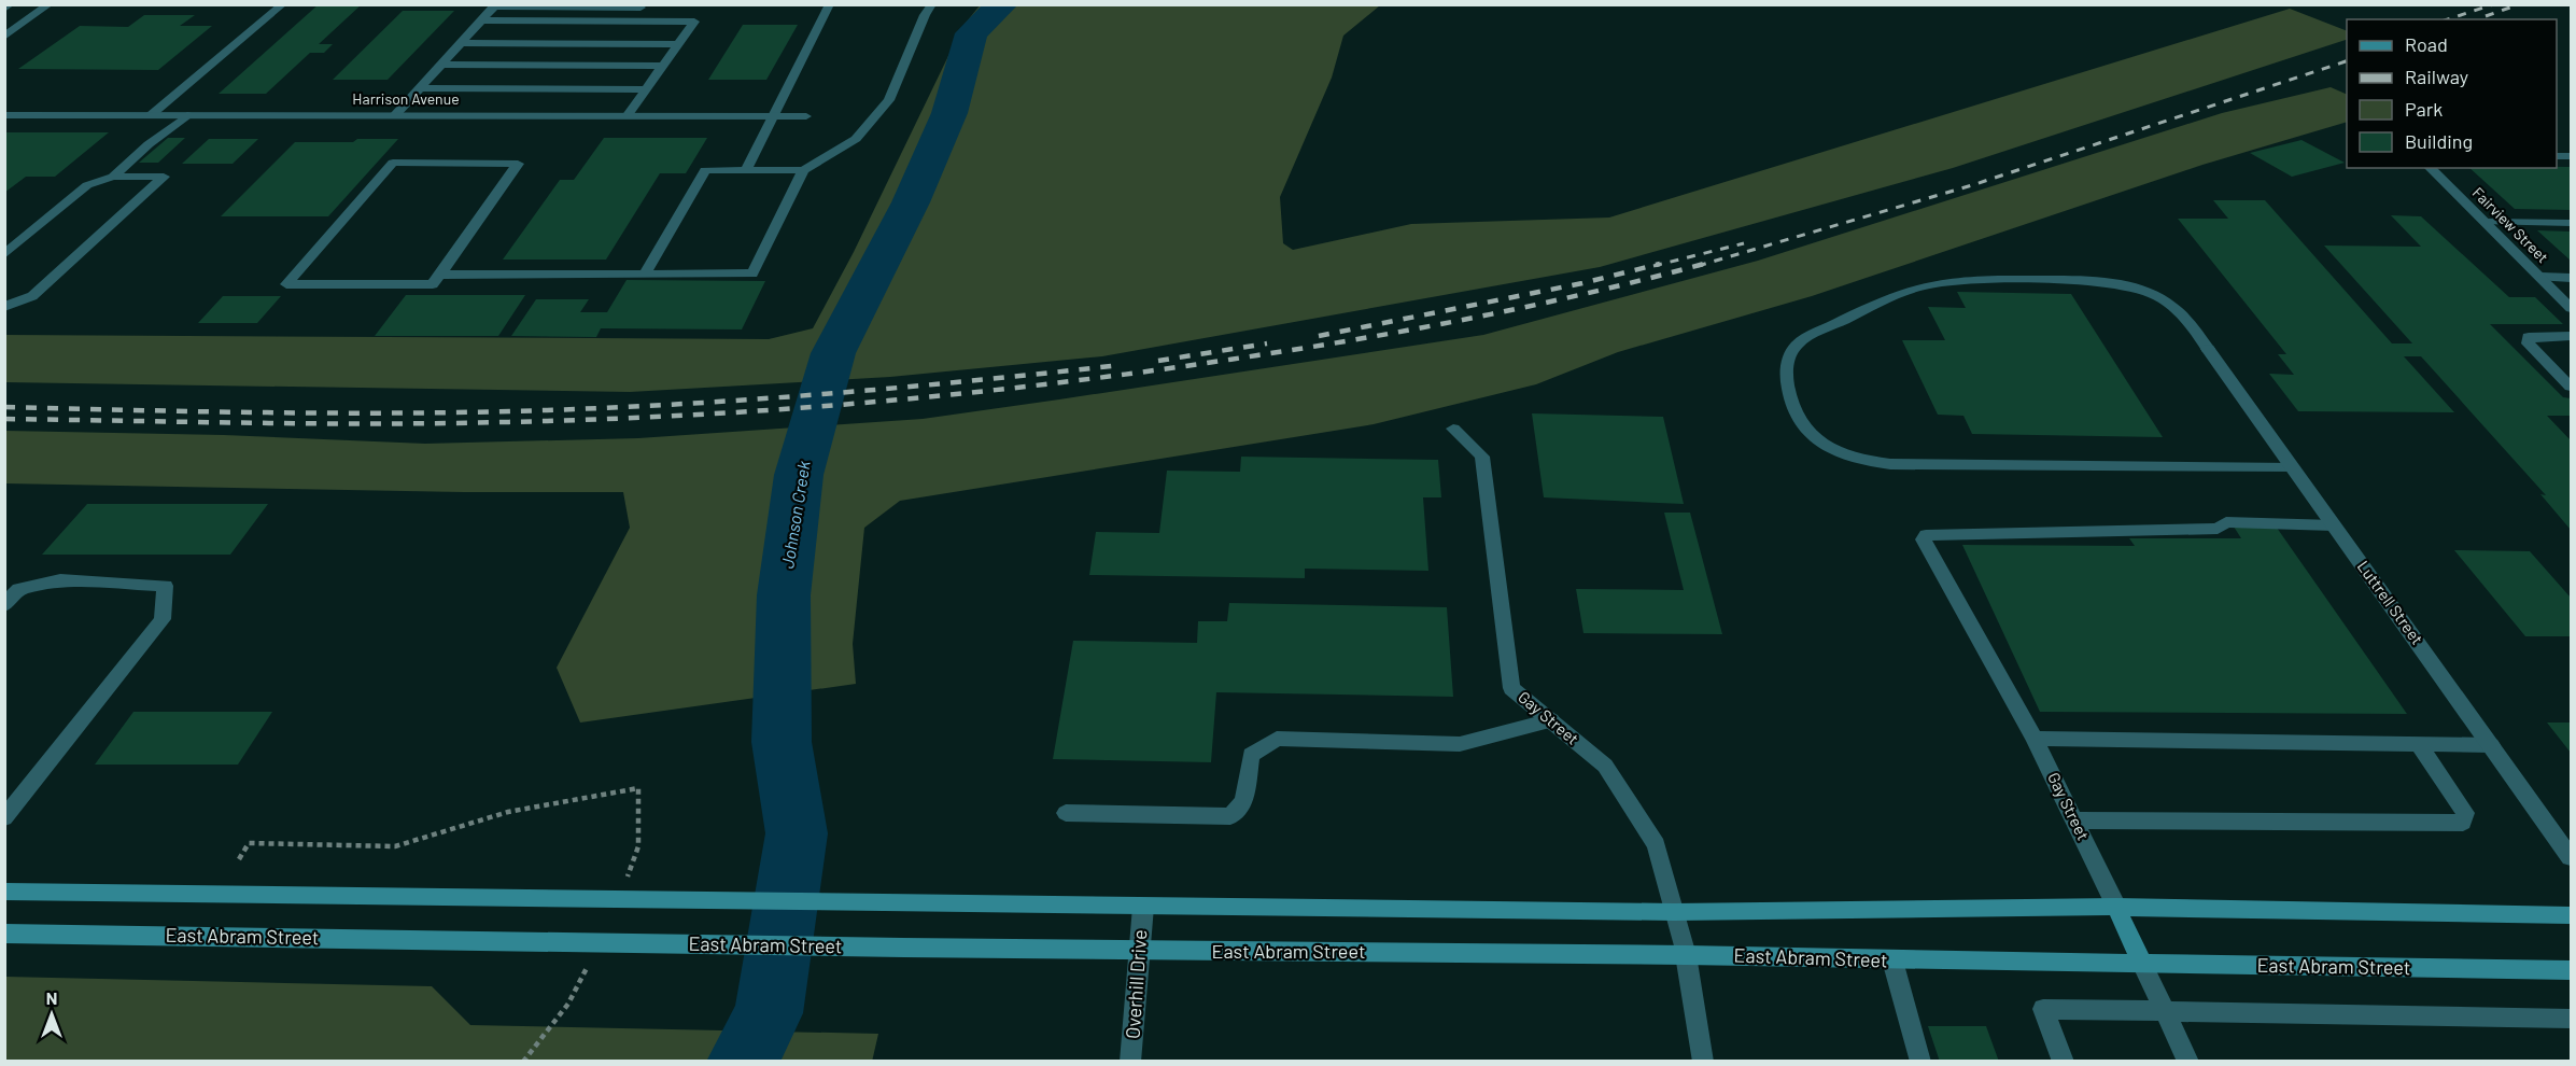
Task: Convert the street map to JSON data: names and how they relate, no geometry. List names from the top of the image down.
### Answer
{
  "streets": {
    "main road": ["East Abram Street"],
    "street": [
      "Harrison Avenue",
      "Fairview Street",
      "Luttrell Street",
      "Gay Street",
      "Overhill Drive"
    ]
  },
  "crossings": [
    ["Luttrell Street", "Gay Street"],
    ["Gay Street", "East Abram Street"],
    ["East Abram Street", "Overhill Drive"]
  ],
  "water": ["Johnson Creek"],
  "legend": [
    "Road",
    "Railway",
    "Park",
    "Building"
  ],
  "north": "top"
}
